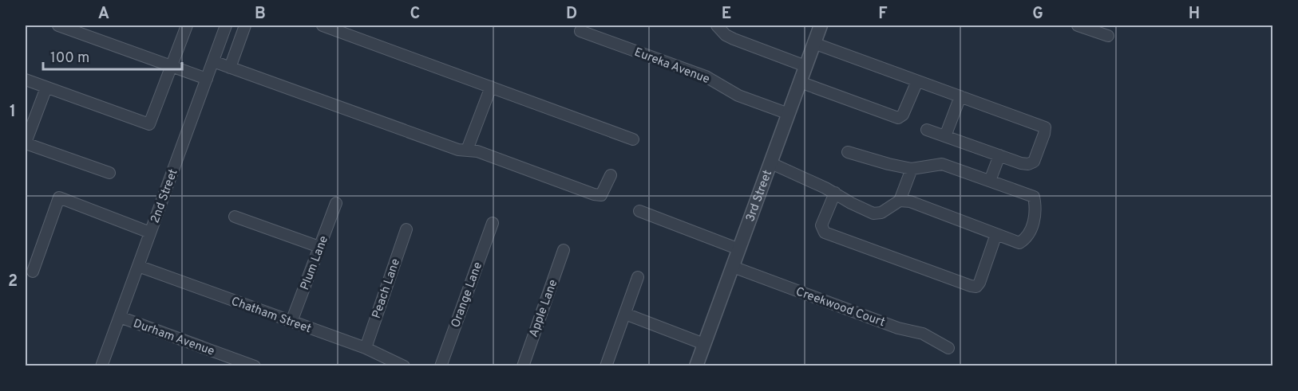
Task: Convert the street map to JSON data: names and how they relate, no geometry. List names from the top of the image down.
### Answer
{
  "streets": {
    "street": [
      "Eureka Avenue",
      "2nd Street",
      "3rd Street",
      "Plum Lane",
      "Peach Lane",
      "Orange Lane",
      "Creekwood Court",
      "Apple Lane",
      "Chatham Street",
      "Durham Avenue"
    ]
  },
  "crossings": [
    ["Eureka Avenue", "3rd Street"],
    ["2nd Street", "Chatham Street"],
    ["2nd Street", "Durham Avenue"],
    ["3rd Street", "Creekwood Court"],
    ["Plum Lane", "Chatham Street"],
    ["Peach Lane", "Chatham Street"]
  ],
  "scale_bar": "100 m",
  "grid": {
    "columns": [
      "A",
      "B",
      "C",
      "D",
      "E",
      "F",
      "G",
      "H"
    ],
    "rows": ["1", "2"]
  }
}
